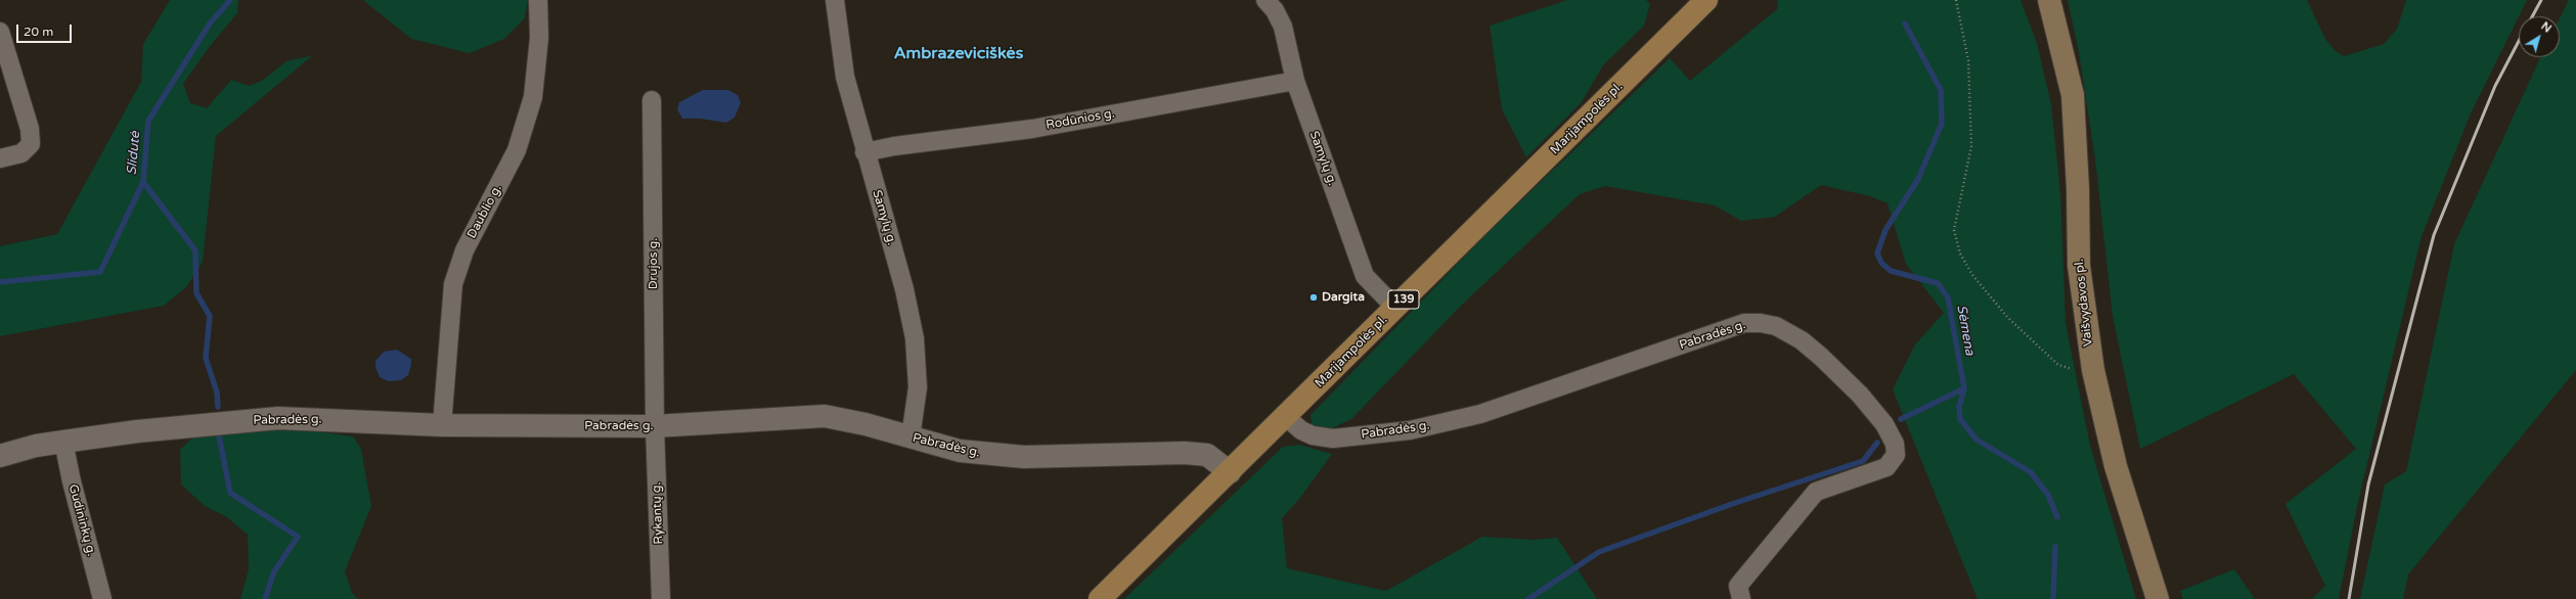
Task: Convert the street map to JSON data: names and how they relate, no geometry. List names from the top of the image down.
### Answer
{
  "streets": {
    "main road": ["Marijampolės pl.", "139", "Vaišvydavos pl."],
    "street": [
      "Rodūnios g.",
      "Samylų g.",
      "Daublio g.",
      "Drujos g.",
      "Pabradės g.",
      "Rykantų g.",
      "Gudininkų g."
    ]
  },
  "crossings": [
    ["Marijampolės pl.", "Samylų g."],
    ["Marijampolės pl.", "Pabradės g."],
    ["Rodūnios g.", "Samylų g."],
    ["Samylų g.", "Pabradės g."],
    ["Daublio g.", "Pabradės g."],
    ["Drujos g.", "Pabradės g."],
    ["Drujos g.", "Rykantų g."],
    ["Pabradės g.", "Rykantų g."],
    ["Pabradės g.", "Gudininkų g."]
  ],
  "districts": ["Ambrazeviciškės"],
  "water": ["Slidutė", "Sėmena"],
  "places": ["Dargita"],
  "scale_bar": "20 m",
  "north": "top right"
}
